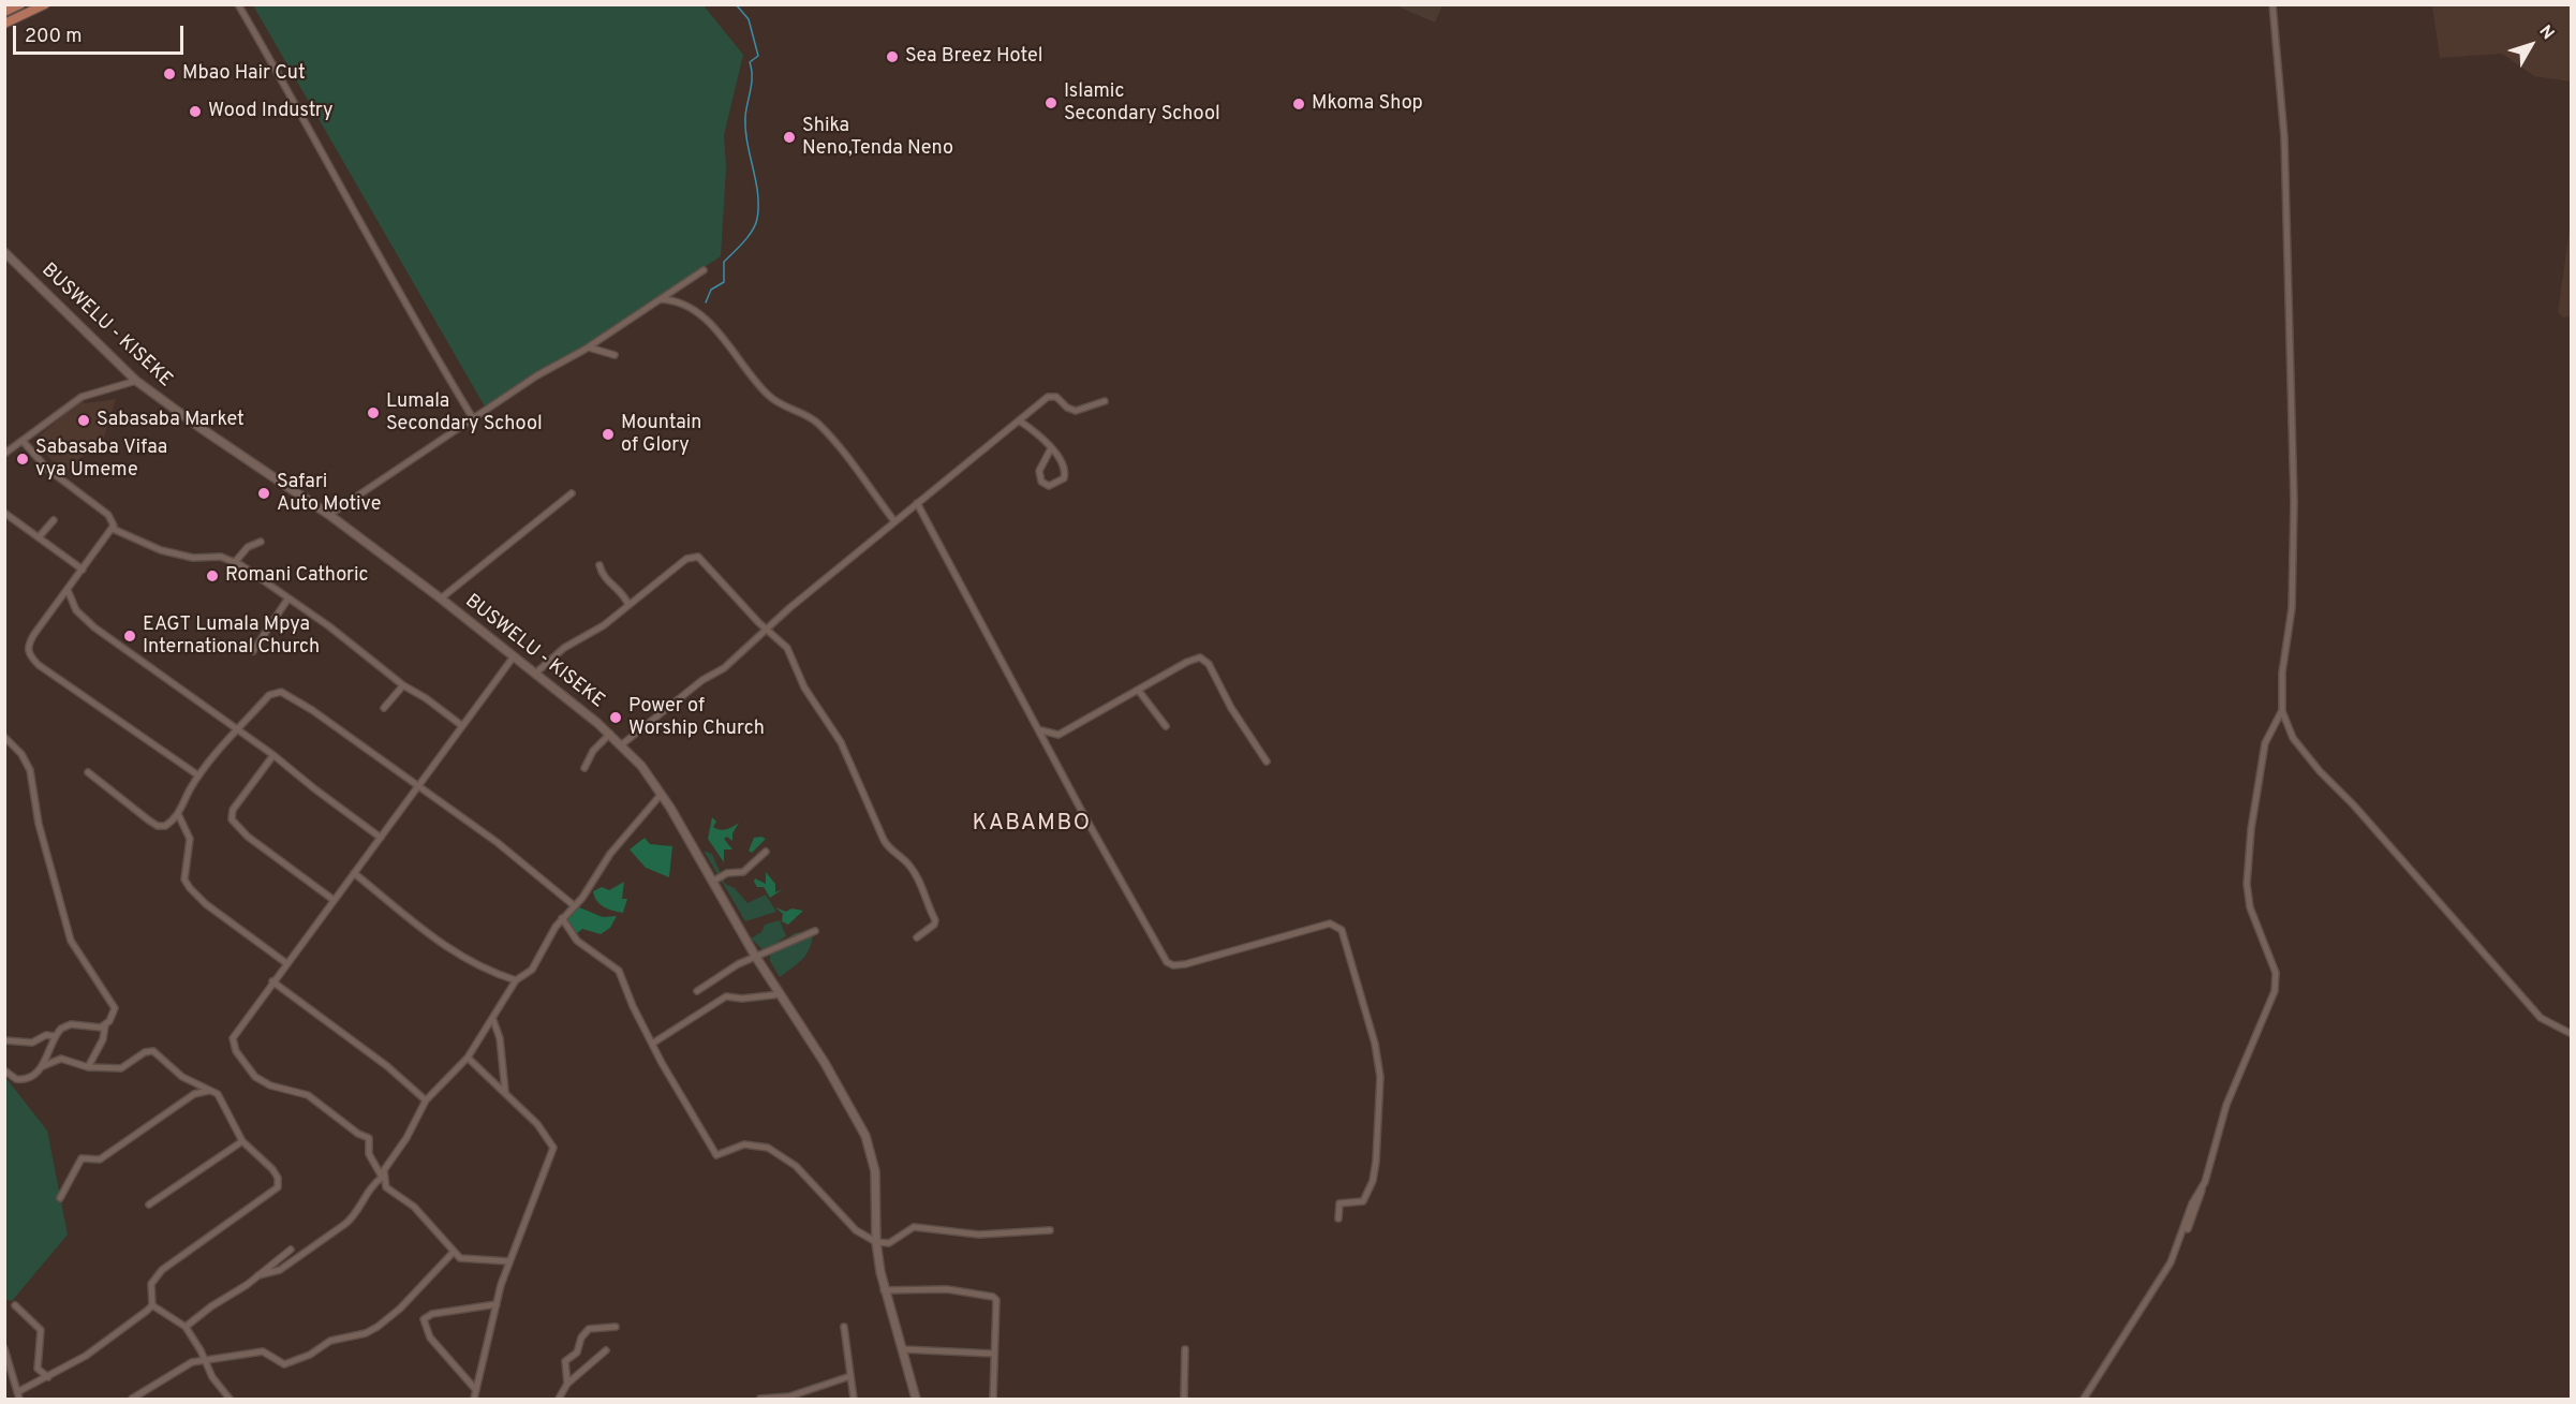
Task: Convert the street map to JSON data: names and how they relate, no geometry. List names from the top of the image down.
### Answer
{
  "streets": {
    "main road": ["BUSWELU - KISEKE"]
  },
  "districts": ["KABAMBO"],
  "places": [
    "Sea Breez Hotel",
    "Mbao Hair Cut",
    "Islamic Secondary School",
    "Mkoma Shop",
    "Wood Industry",
    "Shika Neno,Tenda Neno",
    "Lumala Secondary School",
    "Sabasaba Market",
    "Mountain of Glory",
    "Sabasaba Vifaa vya Umeme",
    "Safari Auto Motive",
    "Romani Cathoric",
    "EAGT Lumala Mpya International Church",
    "Power of Worship Church"
  ],
  "scale_bar": "200 m",
  "north": "top right"
}
